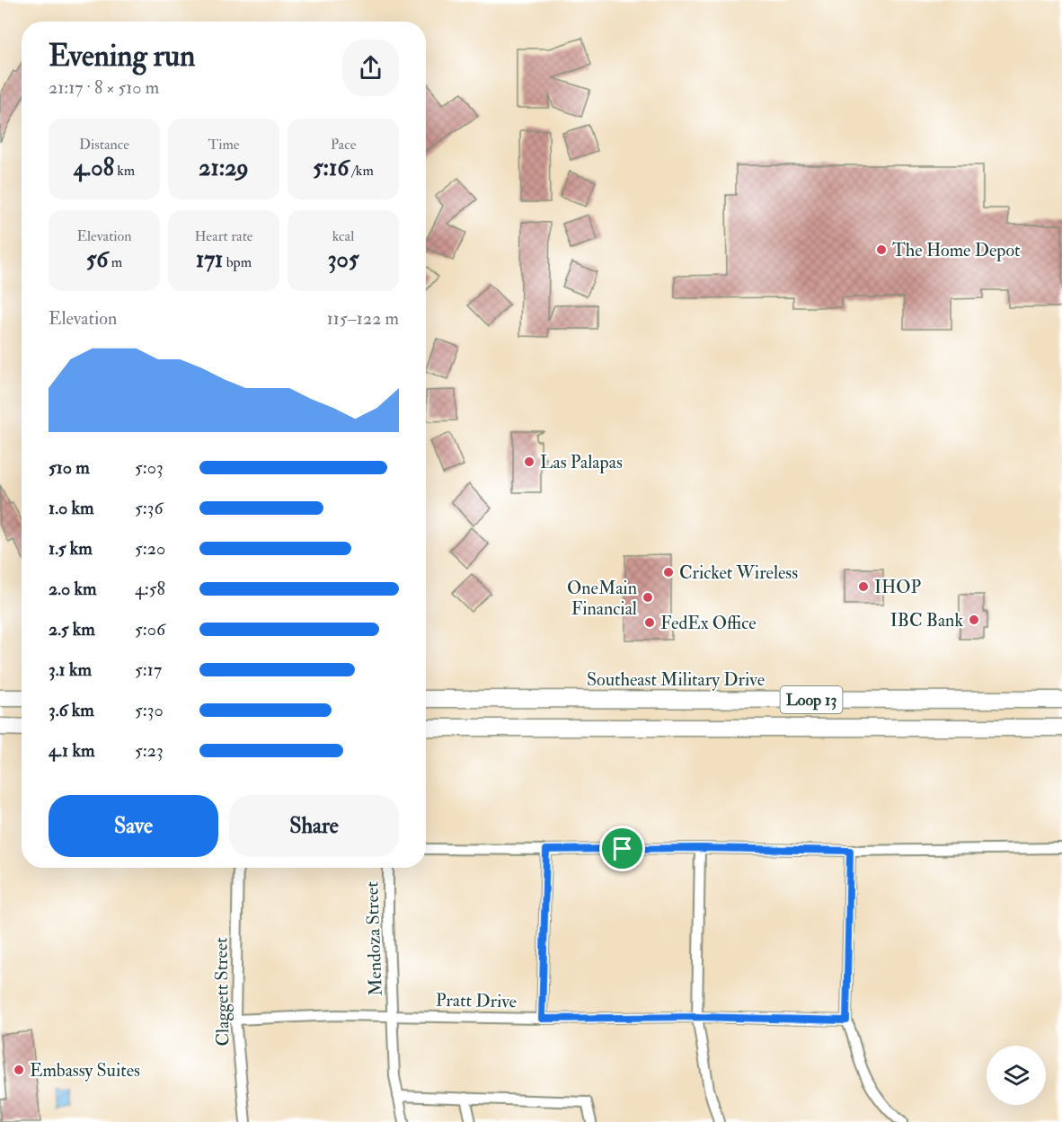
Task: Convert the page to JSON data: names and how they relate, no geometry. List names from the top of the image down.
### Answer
{
  "streets": {
    "main road": ["Southeast Military Drive", "Loop 13"],
    "street": ["Mendoza Street", "Claggett Street", "Pratt Drive"]
  },
  "crossings": [
    ["Mendoza Street", "Pratt Drive"],
    ["Claggett Street", "Pratt Drive"]
  ],
  "places": [
    "The Home Depot",
    "Las Palapas",
    "Cricket Wireless",
    "IHOP",
    "OneMain Financial",
    "IBC Bank",
    "FedEx Office",
    "Embassy Suites"
  ],
  "page": {
    "heading": ["Evening run", "21:17 · 8 × 510 m"],
    "stats": [
      ["Distance", "4.08 km"],
      ["Time", "21:29"],
      ["Pace", "5:16 /km"],
      ["Elevation", "56 m"],
      ["Heart rate", "171 bpm"],
      ["kcal", "305"]
    ],
    "chart": ["Elevation", "115–122 m"],
    "list": [
      {
        "name": "510 m",
        "note": "5:03"
      },
      {
        "name": "1.0 km",
        "note": "5:36"
      },
      {
        "name": "1.5 km",
        "note": "5:20"
      },
      {
        "name": "2.0 km",
        "note": "4:58"
      },
      {
        "name": "2.5 km",
        "note": "5:06"
      },
      {
        "name": "3.1 km",
        "note": "5:17"
      },
      {
        "name": "3.6 km",
        "note": "5:30"
      },
      {
        "name": "4.1 km",
        "note": "5:23"
      }
    ],
    "buttons": ["Save", "Share"]
  }
}
